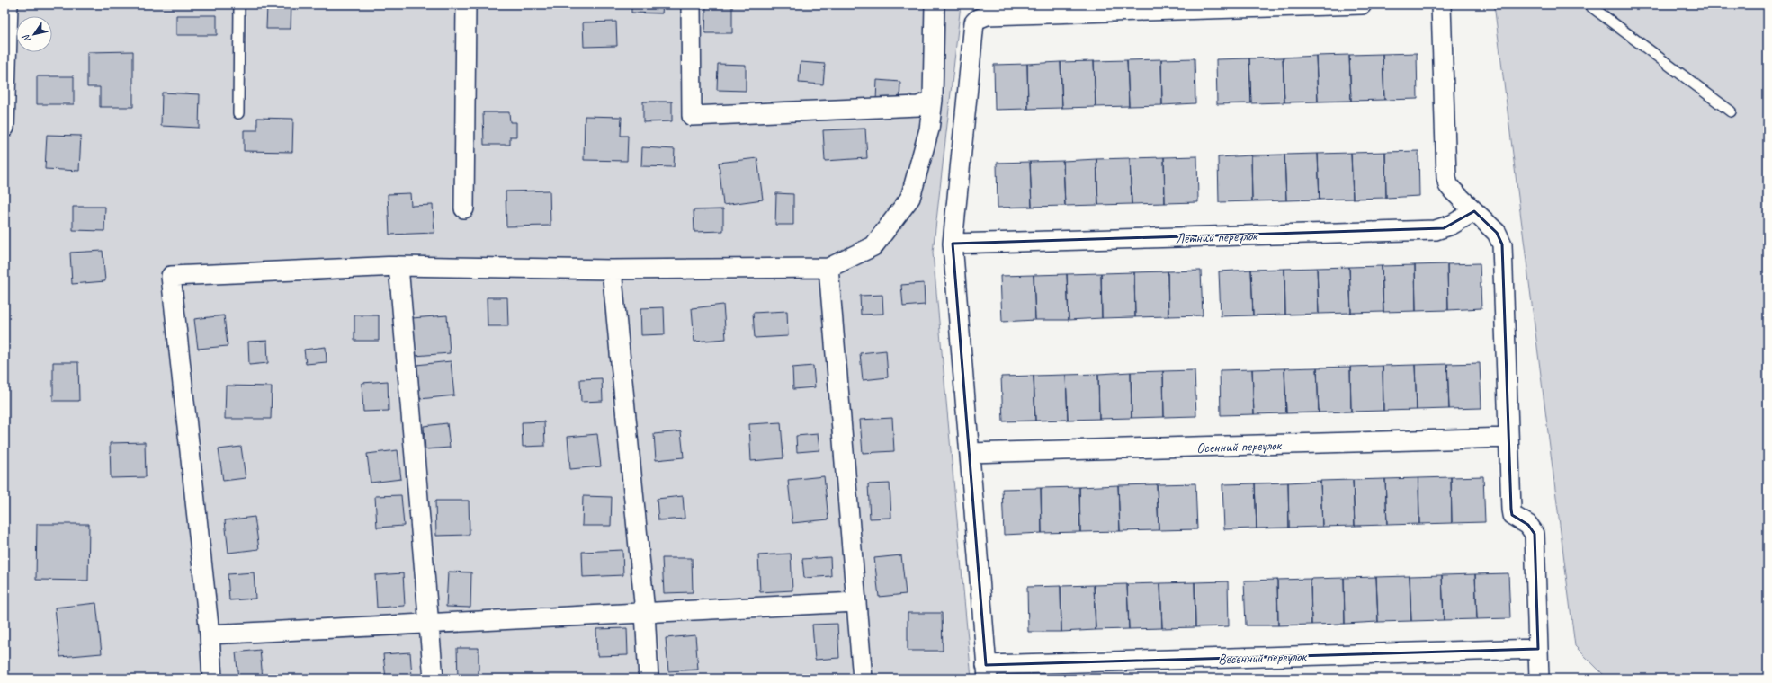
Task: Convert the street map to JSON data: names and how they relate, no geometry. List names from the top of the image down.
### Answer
{
  "streets": {
    "street": ["Летний переулок", "Осенний переулок", "Весенний переулок"]
  },
  "north": "bottom left"
}
